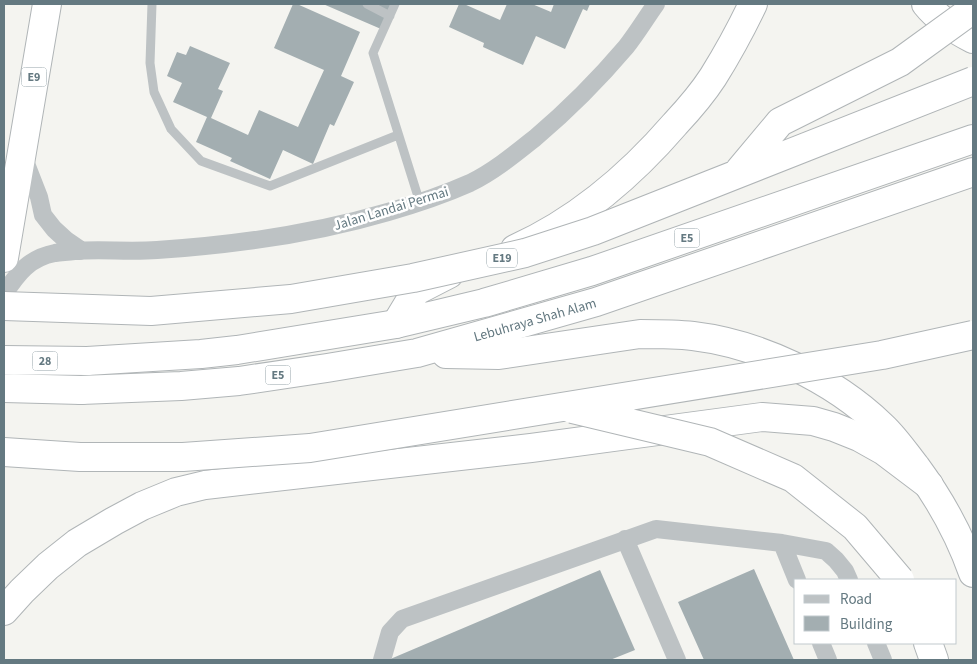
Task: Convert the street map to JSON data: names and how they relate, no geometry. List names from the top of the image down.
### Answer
{
  "streets": {
    "highway": [
      "E9",
      "E5",
      "E19",
      "Lebuhraya Shah Alam",
      "28"
    ],
    "street": ["Jalan Landai Permai"]
  },
  "crossings": [
    ["E5", "28"],
    ["Lebuhraya Shah Alam", "28"]
  ],
  "legend": ["Road", "Building"]
}
